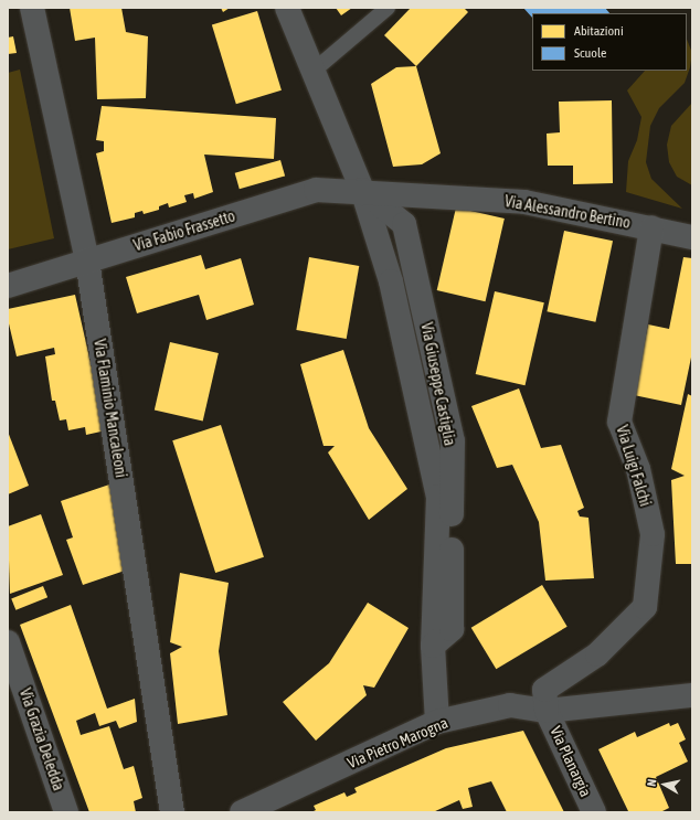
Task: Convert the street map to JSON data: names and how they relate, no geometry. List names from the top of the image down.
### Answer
{
  "streets": {
    "street": [
      "Via Alessandro Bertino",
      "Via Fabio Frassetto",
      "Via Giuseppe Castiglia",
      "Via Flaminio Mancaleoni",
      "Via Luigi Falchi",
      "Via Grazia Deledda",
      "Via Pietro Marogna",
      "Via Planargia"
    ]
  },
  "crossings": [
    ["Via Alessandro Bertino", "Via Fabio Frassetto"],
    ["Via Alessandro Bertino", "Via Giuseppe Castiglia"],
    ["Via Alessandro Bertino", "Via Luigi Falchi"],
    ["Via Fabio Frassetto", "Via Giuseppe Castiglia"],
    ["Via Fabio Frassetto", "Via Flaminio Mancaleoni"],
    ["Via Giuseppe Castiglia", "Via Pietro Marogna"],
    ["Via Luigi Falchi", "Via Pietro Marogna"],
    ["Via Luigi Falchi", "Via Planargia"],
    ["Via Pietro Marogna", "Via Planargia"]
  ],
  "legend": ["Abitazioni", "Scuole"],
  "north": "left"
}
